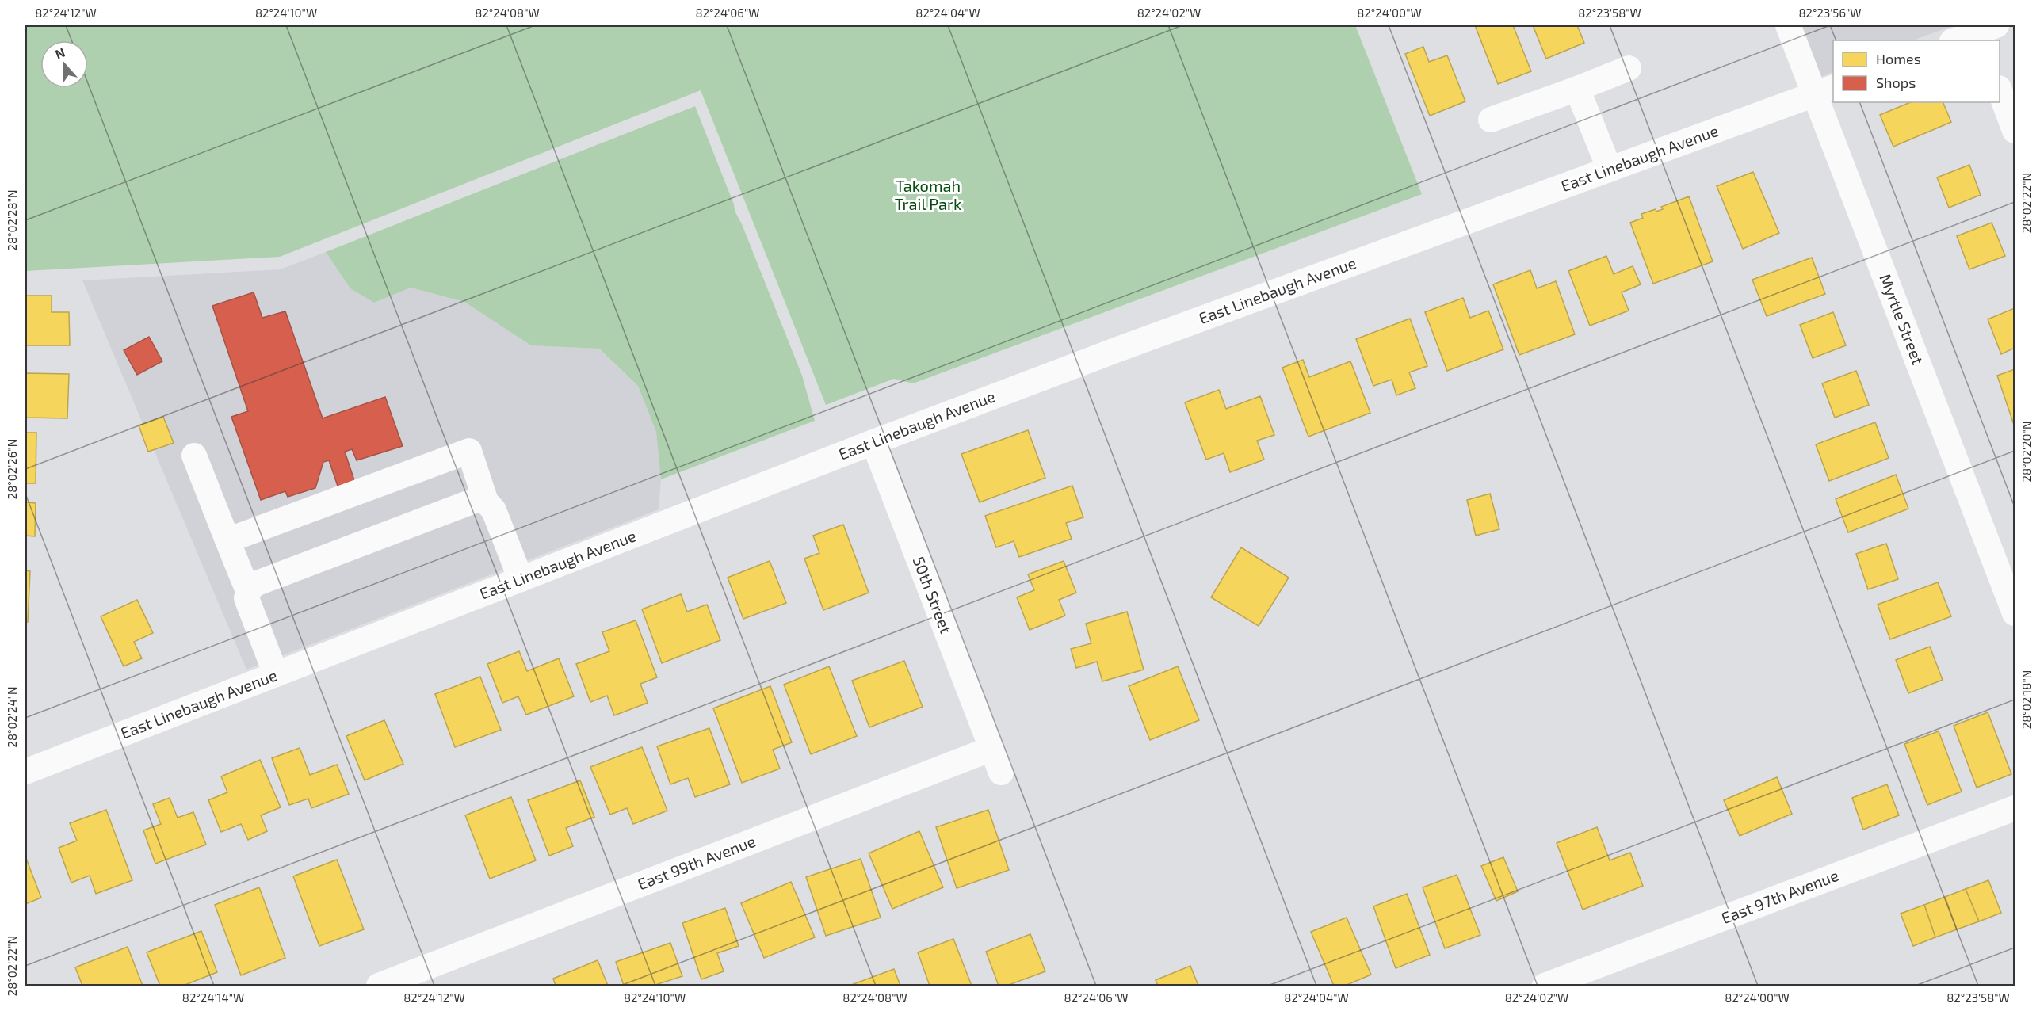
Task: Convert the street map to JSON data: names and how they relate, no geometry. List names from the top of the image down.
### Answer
{
  "streets": {
    "street": [
      "East Linebaugh Avenue",
      "Myrtle Street",
      "50th Street",
      "East 99th Avenue",
      "East 97th Avenue"
    ]
  },
  "crossings": [
    ["East Linebaugh Avenue", "Myrtle Street"],
    ["East Linebaugh Avenue", "50th Street"],
    ["50th Street", "East 99th Avenue"]
  ],
  "parks": ["Takomah Trail Park"],
  "legend": ["Homes", "Shops"],
  "north": "top",
  "coordinates": [
    "82°24'12\"W",
    "82°24'10\"W",
    "82°24'08\"W",
    "82°24'06\"W",
    "82°24'04\"W",
    "82°24'02\"W",
    "82°24'00\"W",
    "82°23'58\"W",
    "82°23'56\"W",
    "28°02'22\"N",
    "28°02'28\"N",
    "28°02'20\"N",
    "28°02'26\"N",
    "28°02'18\"N",
    "28°02'24\"N",
    "82°24'14\"W"
  ]
}
